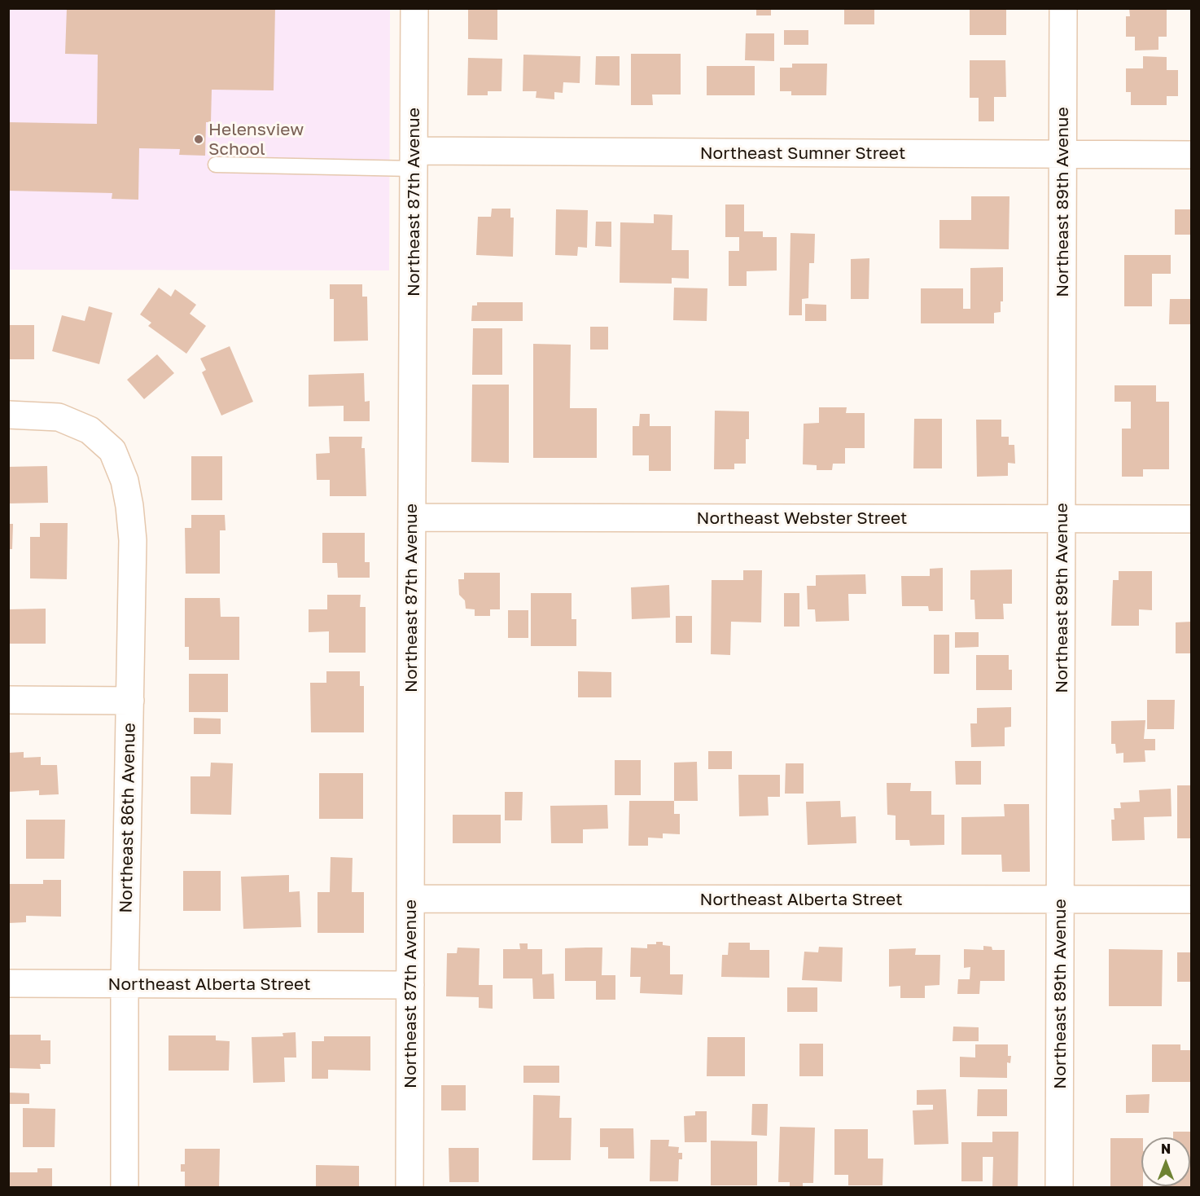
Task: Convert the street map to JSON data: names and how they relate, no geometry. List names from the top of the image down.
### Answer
{
  "streets": {
    "street": [
      "Northeast Sumner Street",
      "Northeast 87th Avenue",
      "Northeast 89th Avenue",
      "Northeast Webster Street",
      "Northeast 86th Avenue",
      "Northeast Alberta Street"
    ]
  },
  "crossings": [
    ["Northeast Sumner Street", "Northeast 87th Avenue"],
    ["Northeast Sumner Street", "Northeast 89th Avenue"],
    ["Northeast 87th Avenue", "Northeast Webster Street"],
    ["Northeast 87th Avenue", "Northeast Alberta Street"],
    ["Northeast 89th Avenue", "Northeast Webster Street"],
    ["Northeast 89th Avenue", "Northeast Alberta Street"],
    ["Northeast 86th Avenue", "Northeast Alberta Street"]
  ],
  "places": ["Helensview School"],
  "north": "top"
}
